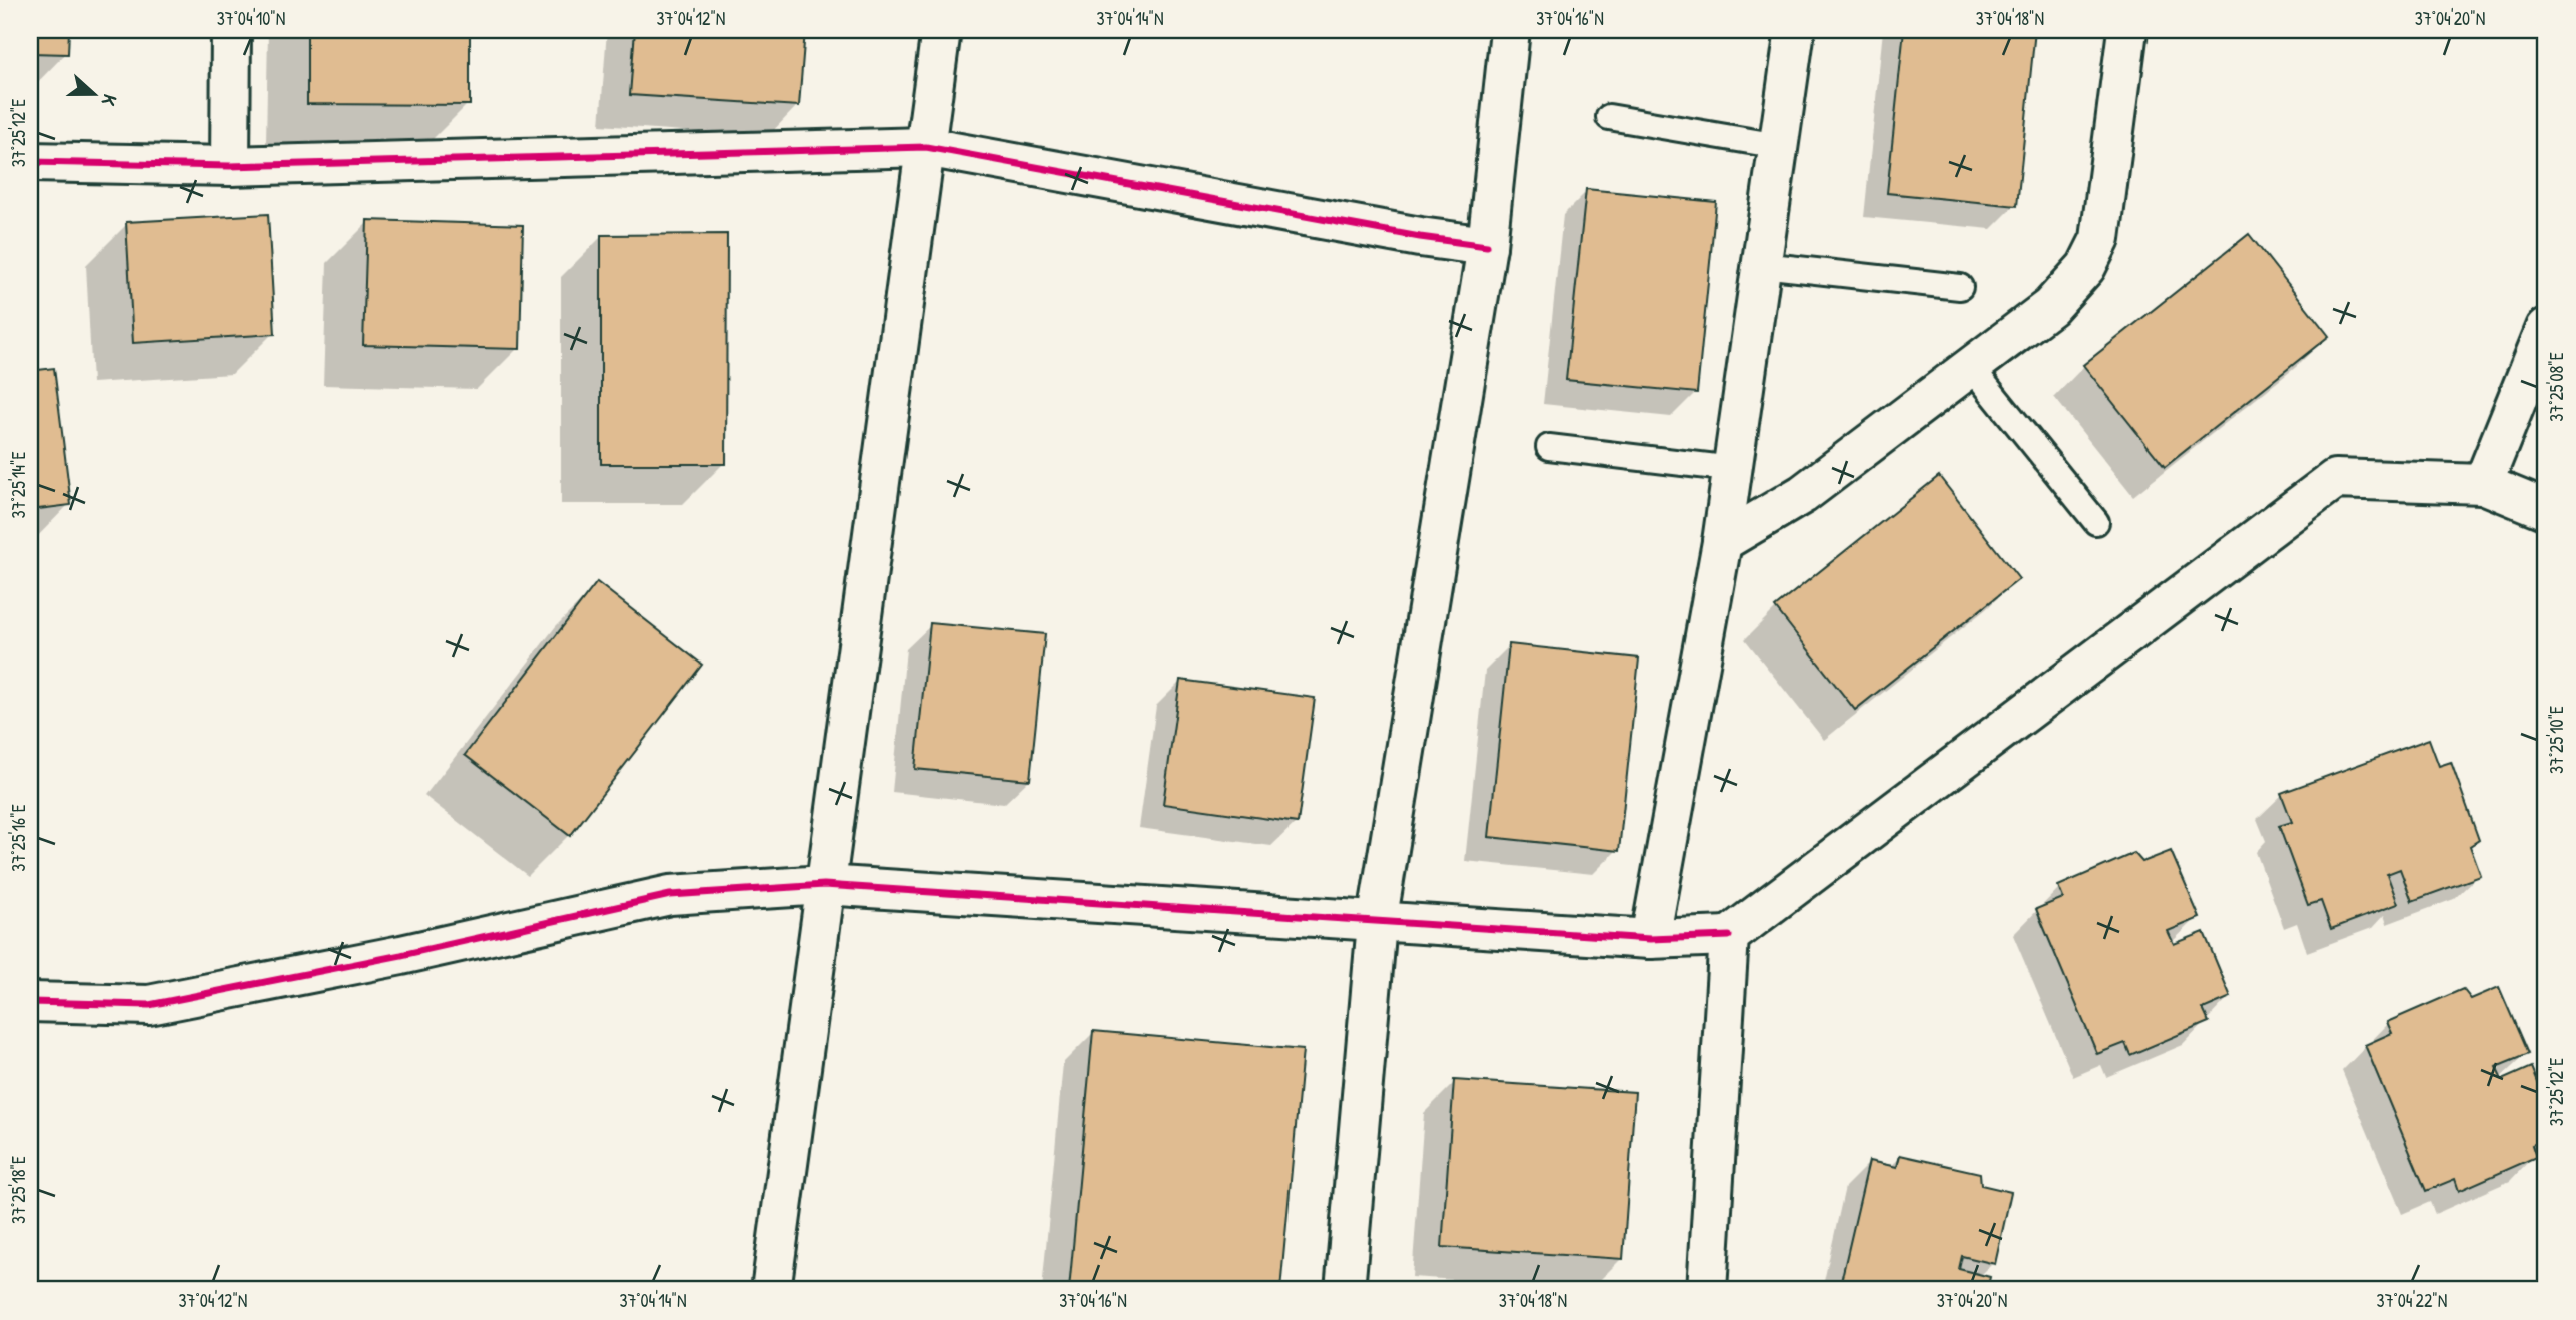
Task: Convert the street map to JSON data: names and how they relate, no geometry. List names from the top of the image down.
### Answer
{
  "north": "right",
  "coordinates": [
    "37°04'10\"N",
    "37°04'12\"N",
    "37°04'14\"N",
    "37°04'16\"N",
    "37°04'18\"N",
    "37°04'20\"N",
    "37°25'12\"E",
    "37°25'08\"E",
    "37°25'14\"E",
    "37°25'10\"E",
    "37°25'16\"E",
    "37°25'18\"E",
    "37°04'22\"N"
  ]
}
